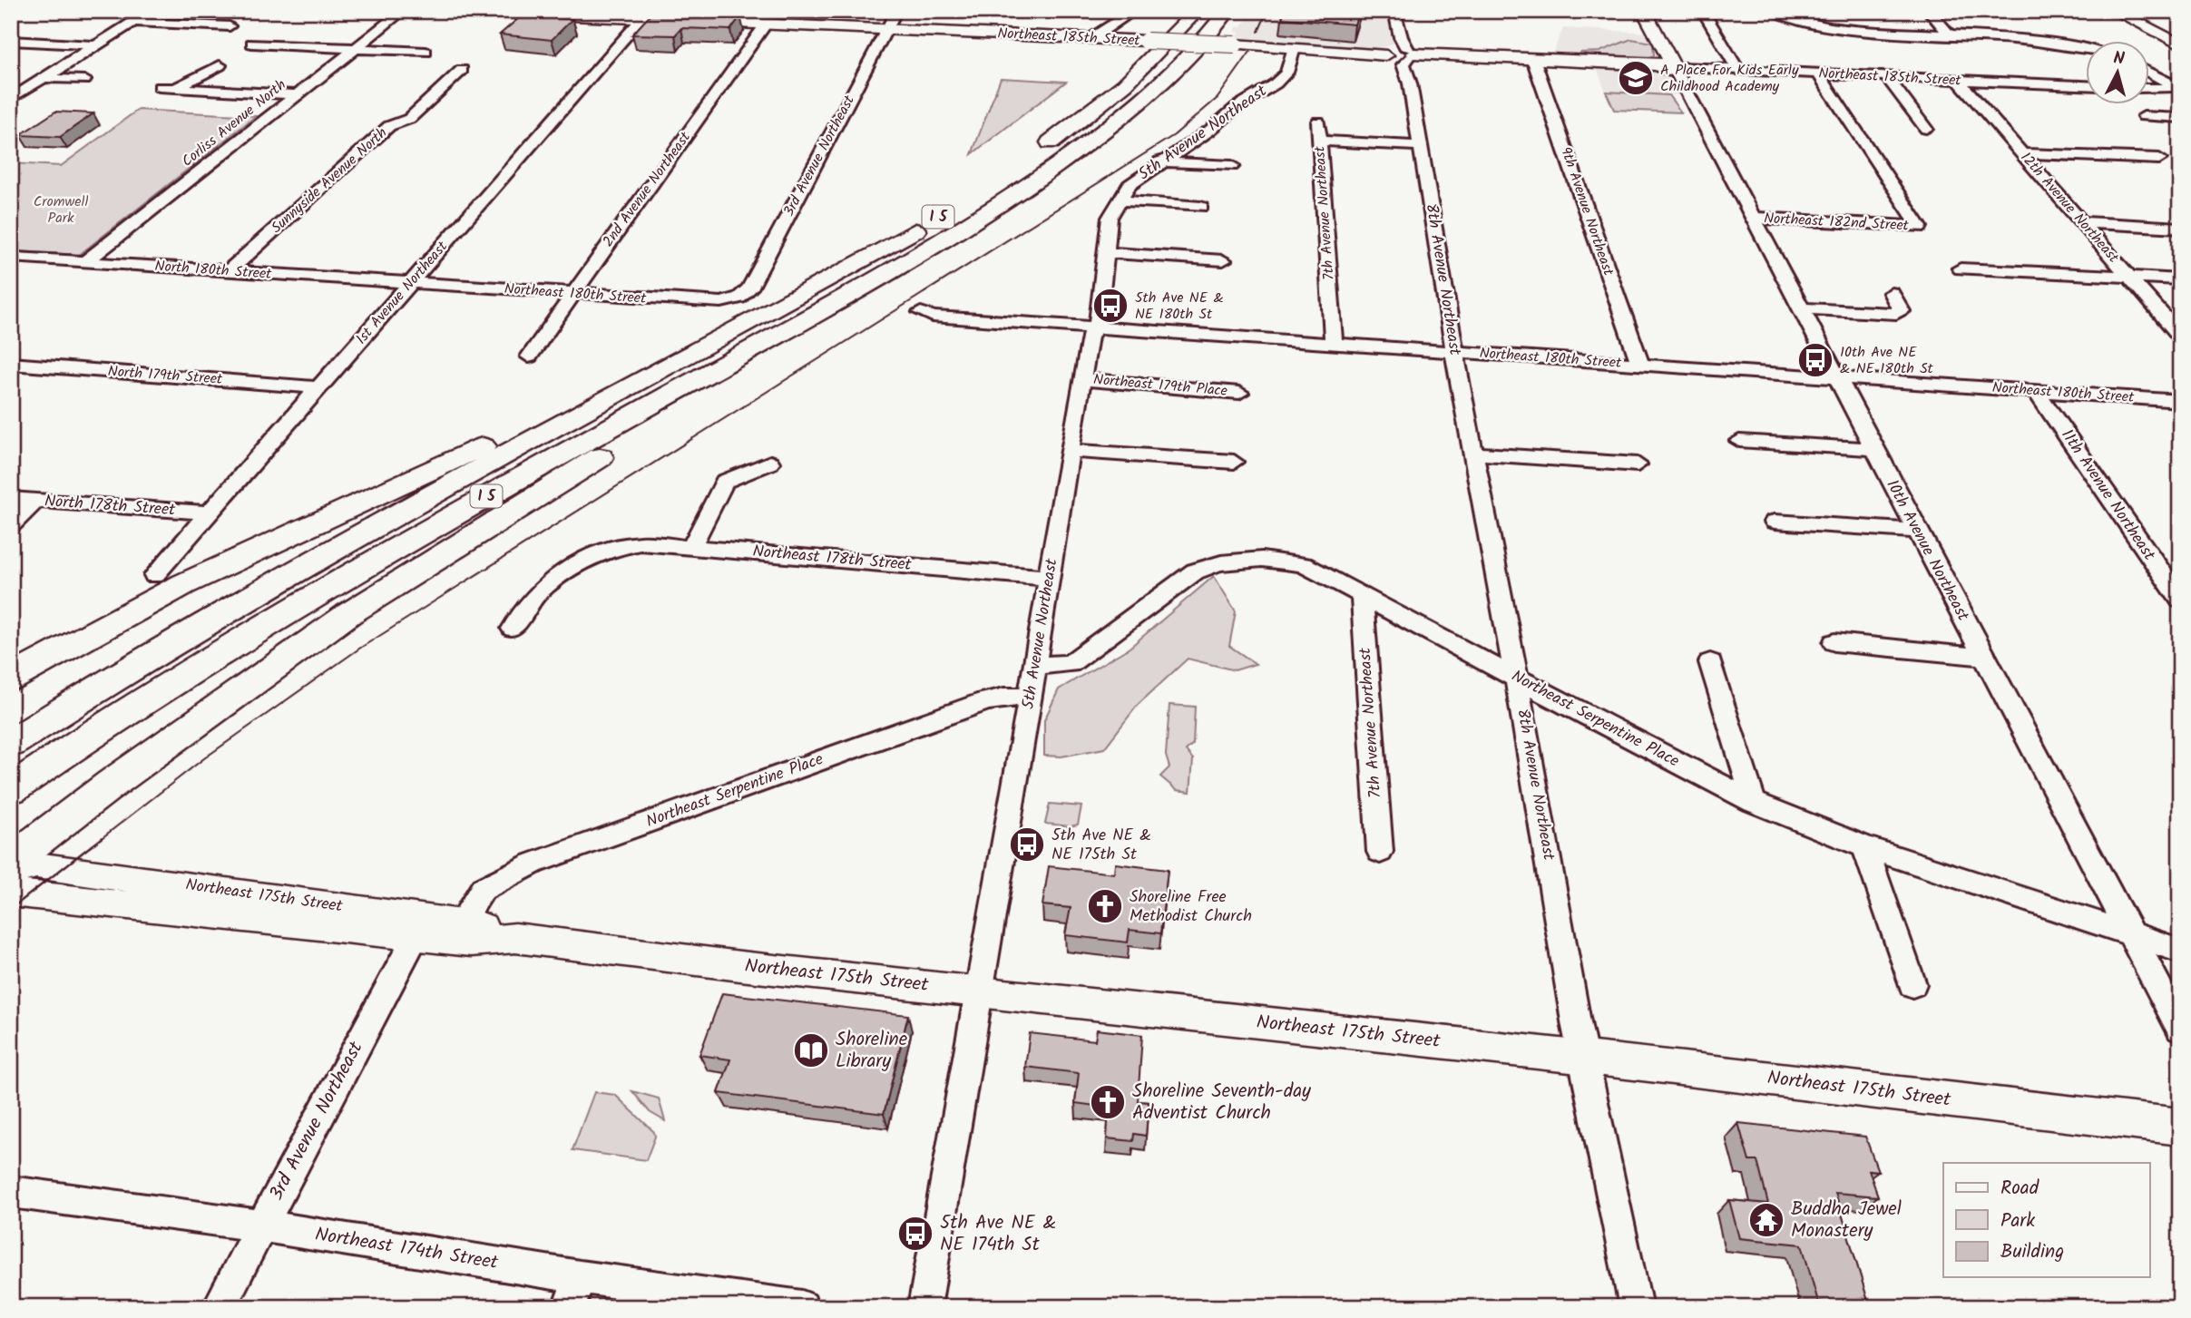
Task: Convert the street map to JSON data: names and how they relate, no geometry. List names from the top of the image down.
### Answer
{
  "streets": {
    "highway": ["I 5"],
    "main road": ["Northeast 185th Street", "10th Avenue Northeast", "Northeast 175th Street"],
    "street": [
      "Corliss Avenue North",
      "5th Avenue Northeast",
      "3rd Avenue Northeast",
      "Sunnyside Avenue North",
      "2nd Avenue Northeast",
      "12th Avenue Northeast",
      "9th Avenue Northeast",
      "7th Avenue Northeast",
      "Northeast 182nd Street",
      "North 180th Street",
      "8th Avenue Northeast",
      "1st Avenue Northeast",
      "Northeast 180th Street",
      "North 179th Street",
      "Northeast 179th Place",
      "11th Avenue Northeast",
      "North 178th Street",
      "Northeast 178th Street",
      "Northeast Serpentine Place",
      "Northeast 174th Street"
    ]
  },
  "crossings": [
    ["Northeast 185th Street", "5th Avenue Northeast"],
    ["Northeast 185th Street", "3rd Avenue Northeast"],
    ["Northeast 185th Street", "2nd Avenue Northeast"],
    ["Northeast 185th Street", "12th Avenue Northeast"],
    ["Northeast 185th Street", "9th Avenue Northeast"],
    ["Northeast 185th Street", "Northeast 182nd Street"],
    ["Northeast 185th Street", "8th Avenue Northeast"],
    ["Northeast 185th Street", "1st Avenue Northeast"],
    ["Northeast 185th Street", "10th Avenue Northeast"],
    ["Corliss Avenue North", "North 180th Street"],
    ["5th Avenue Northeast", "Northeast 180th Street"],
    ["5th Avenue Northeast", "Northeast 179th Place"],
    ["5th Avenue Northeast", "Northeast 178th Street"],
    ["5th Avenue Northeast", "Northeast Serpentine Place"],
    ["5th Avenue Northeast", "Northeast 175th Street"],
    ["3rd Avenue Northeast", "Northeast 180th Street"],
    ["3rd Avenue Northeast", "Northeast 175th Street"],
    ["3rd Avenue Northeast", "Northeast 174th Street"],
    ["Sunnyside Avenue North", "North 180th Street"],
    ["2nd Avenue Northeast", "Northeast 180th Street"],
    ["9th Avenue Northeast", "Northeast 180th Street"],
    ["7th Avenue Northeast", "Northeast 180th Street"],
    ["7th Avenue Northeast", "Northeast Serpentine Place"],
    ["Northeast 182nd Street", "10th Avenue Northeast"],
    ["North 180th Street", "1st Avenue Northeast"],
    ["North 180th Street", "Northeast 180th Street"],
    ["8th Avenue Northeast", "Northeast 180th Street"],
    ["8th Avenue Northeast", "Northeast Serpentine Place"],
    ["8th Avenue Northeast", "Northeast 175th Street"],
    ["1st Avenue Northeast", "Northeast 180th Street"],
    ["1st Avenue Northeast", "North 179th Street"],
    ["1st Avenue Northeast", "North 178th Street"],
    ["Northeast 180th Street", "11th Avenue Northeast"],
    ["Northeast 180th Street", "10th Avenue Northeast"],
    ["10th Avenue Northeast", "Northeast Serpentine Place"],
    ["Northeast Serpentine Place", "Northeast 175th Street"]
  ],
  "parks": ["Cromwell Park"],
  "places": {
    "school or university": ["A Place For Kids Early Childhood Academy"],
    "bus stop": [
      "5th Ave NE & NE 180th St",
      "10th Ave NE & NE 180th St",
      "5th Ave NE & NE 175th St",
      "5th Ave NE & NE 174th St"
    ],
    "church": ["Shoreline Free Methodist Church", "Shoreline Seventh-day Adventist Church"],
    "library": ["Shoreline Library"],
    "temple": ["Buddha Jewel Monastery"]
  },
  "legend": ["Road", "Park", "Building"],
  "north": "top"
}
